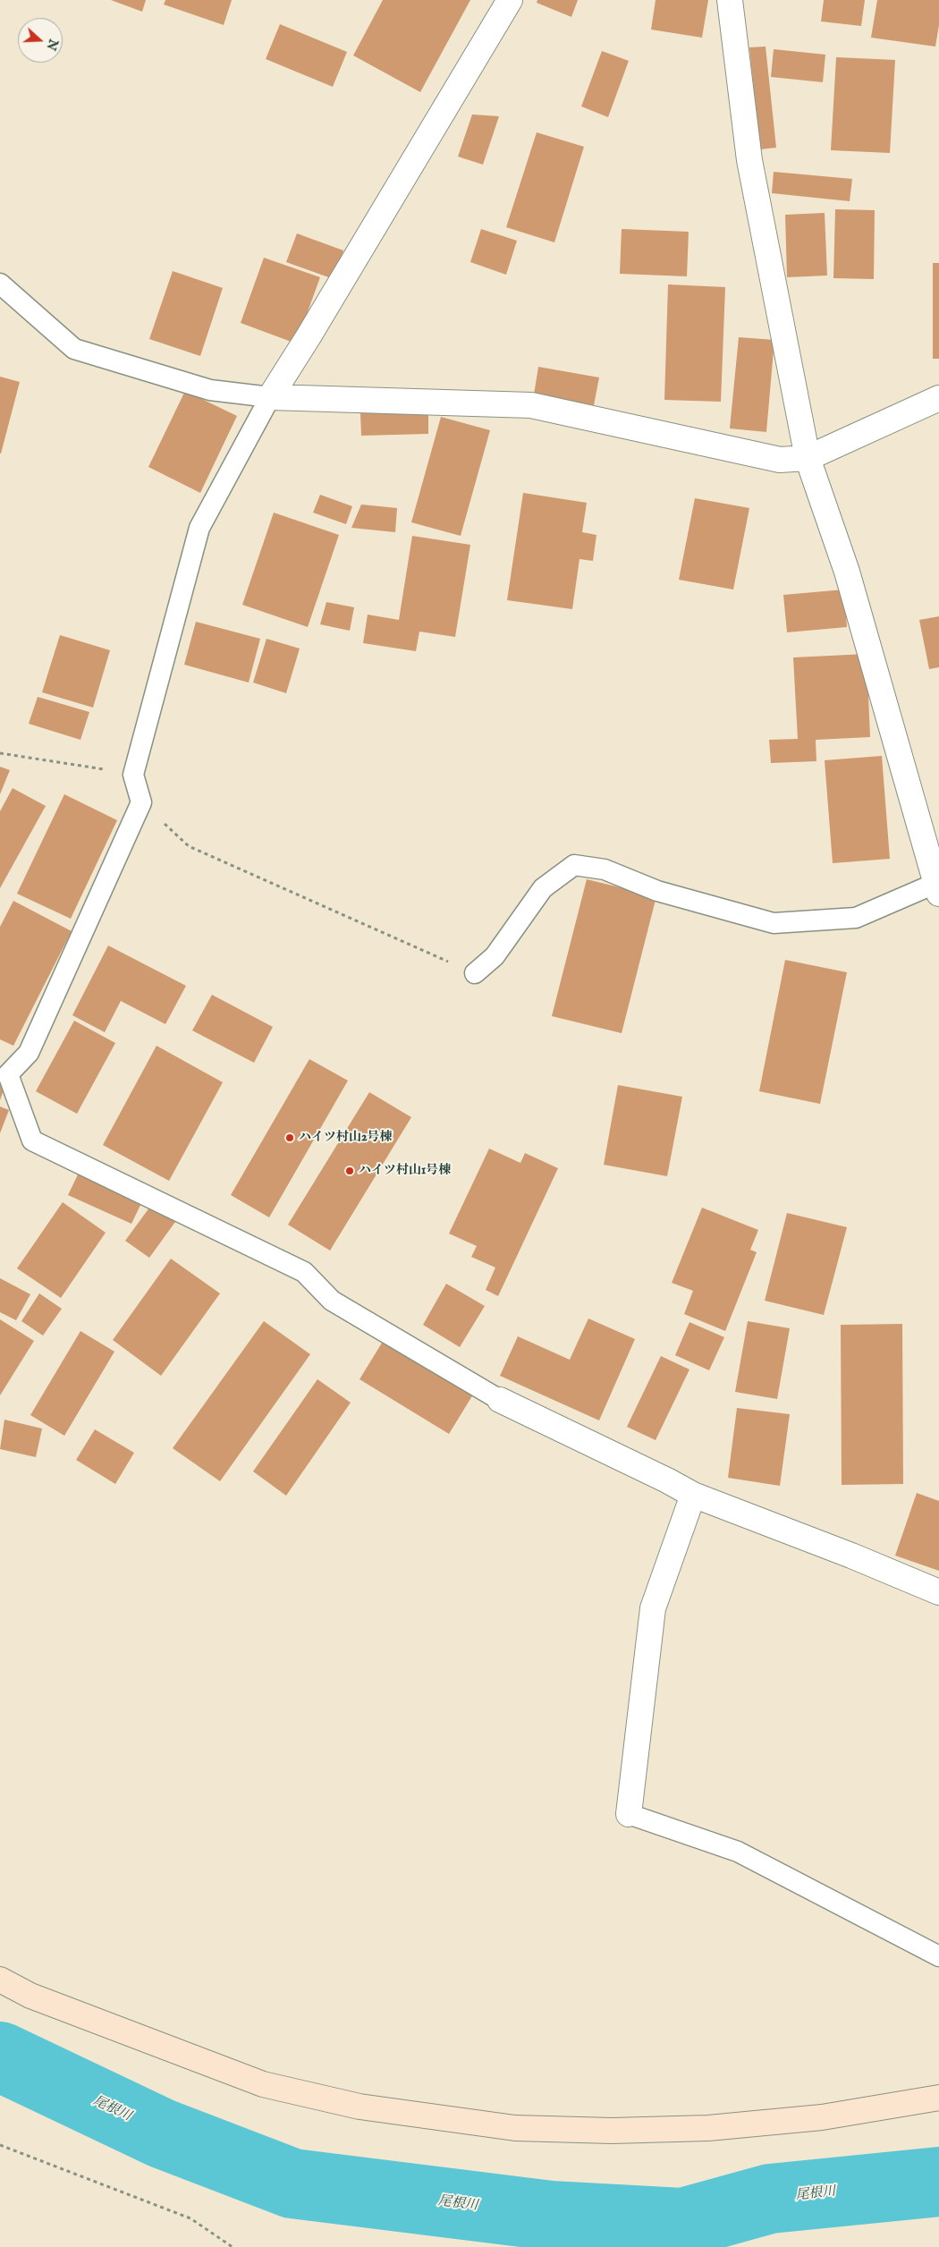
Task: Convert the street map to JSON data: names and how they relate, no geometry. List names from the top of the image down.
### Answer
{
  "water": ["尾根川"],
  "places": ["ハイツ村山2号棟", "ハイツ村山1号棟"],
  "north": "right"
}
